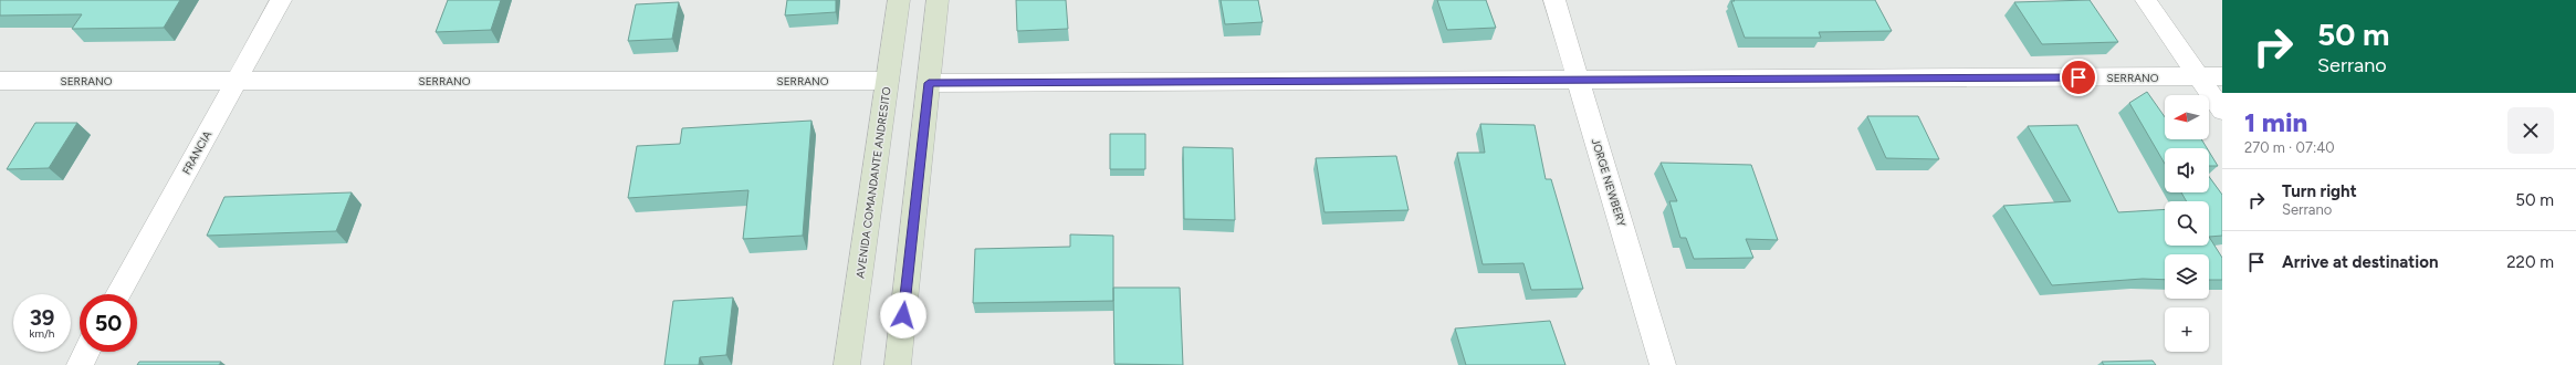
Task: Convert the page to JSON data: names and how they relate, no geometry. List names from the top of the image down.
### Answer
{
  "streets": {
    "main road": ["AVENIDA COMANDANTE ANDRESITO"],
    "street": ["SERRANO", "FRANCIA", "JORGE NEWBERY"]
  },
  "crossings": [
    ["SERRANO", "FRANCIA"],
    ["SERRANO", "AVENIDA COMANDANTE ANDRESITO"],
    ["SERRANO", "JORGE NEWBERY"]
  ],
  "north": "left",
  "page": {
    "turn": ["50 m", "Serrano"],
    "heading": ["1 min", "270 m · 07:40"],
    "map_buttons": "+",
    "list": [
      {
        "name": "Turn right",
        "note": "Serrano",
        "value": "50 m"
      },
      {
        "name": "Arrive at destination",
        "value": "220 m"
      }
    ],
    "speed": "39 km/h",
    "limit": "50"
  }
}
